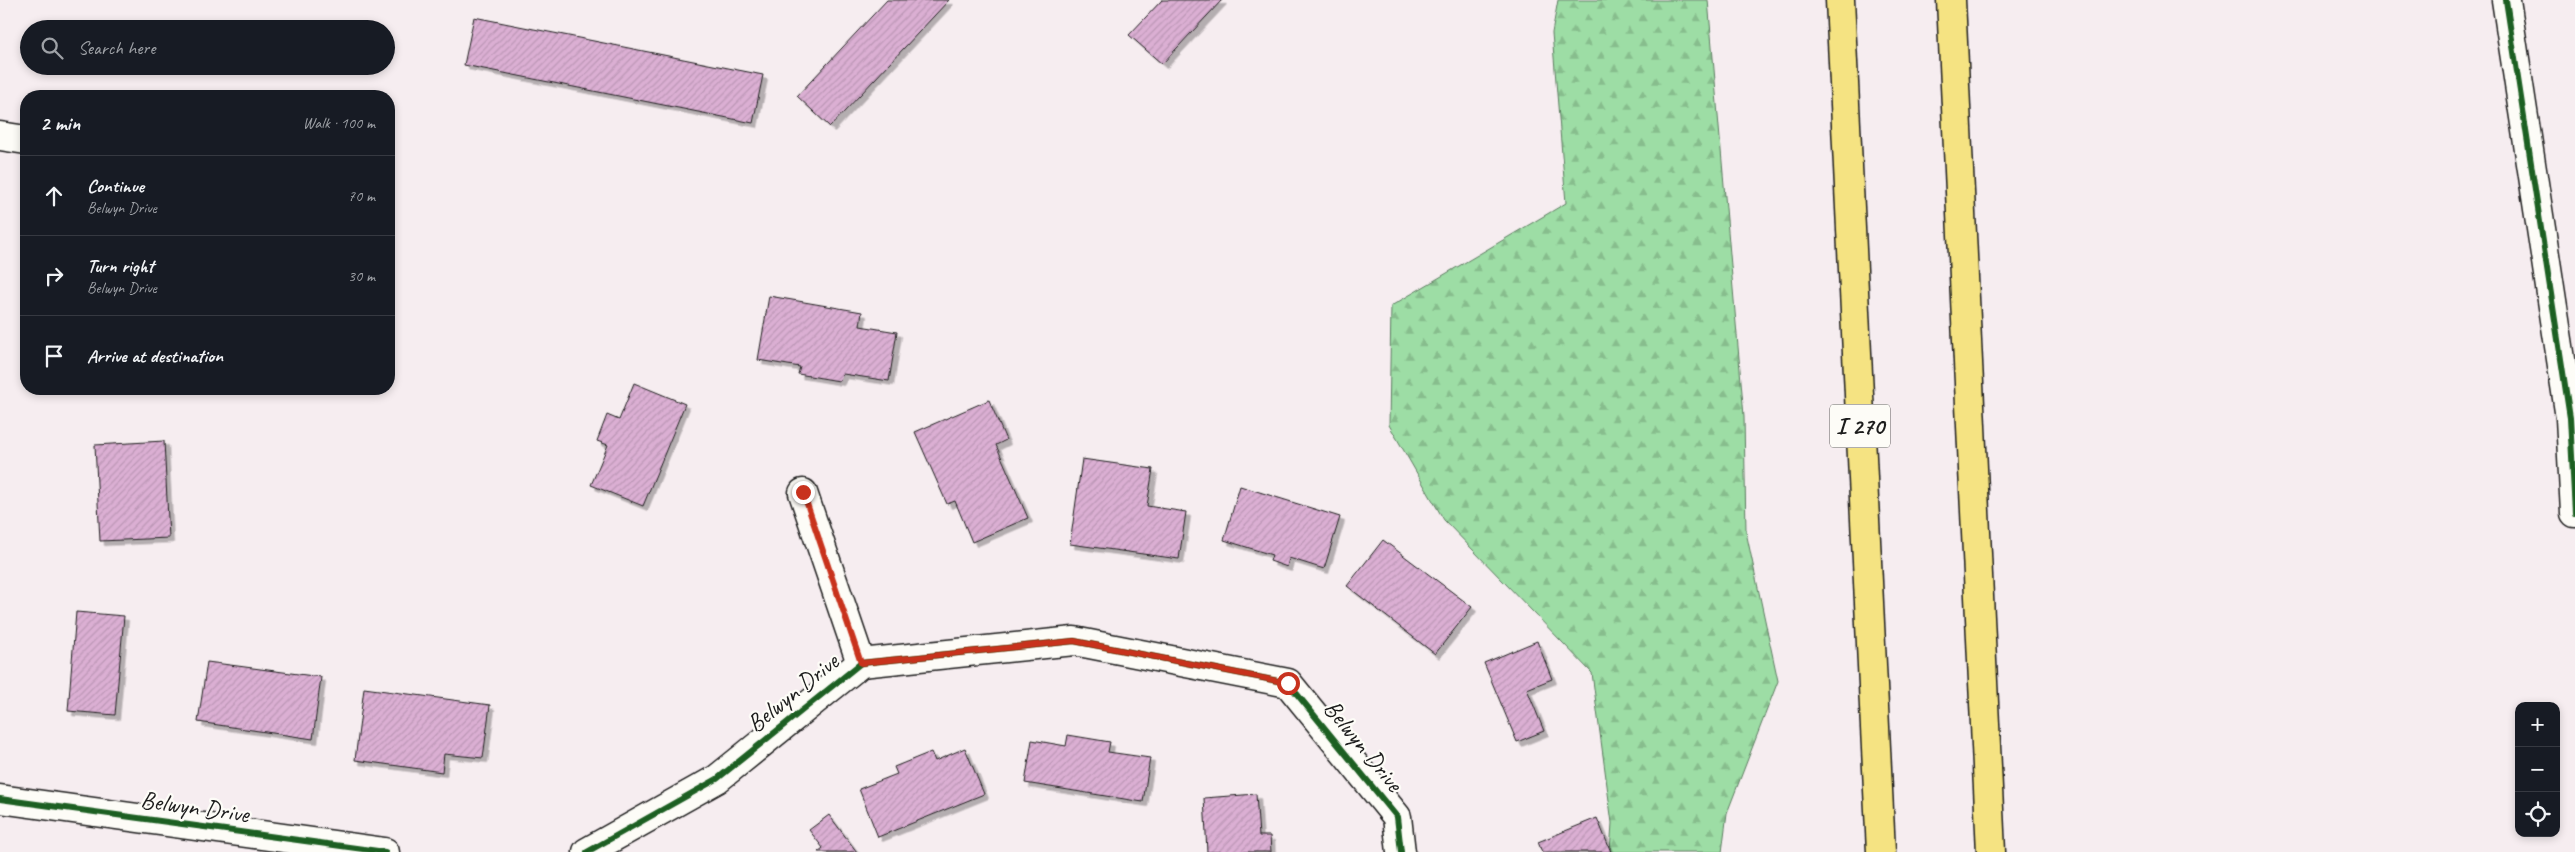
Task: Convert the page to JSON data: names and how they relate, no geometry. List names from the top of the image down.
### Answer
{
  "streets": {
    "highway": ["I 270"],
    "street": ["Belwyn Drive"]
  },
  "page": {
    "search": "Search here",
    "heading": ["2 min", "Walk · 100 m"],
    "list": [
      ["Continue", "Belwyn Drive", "70 m"],
      ["Turn right", "Belwyn Drive", "30 m"],
      "Arrive at destination"
    ],
    "map_buttons": ["+", "−"]
  }
}
